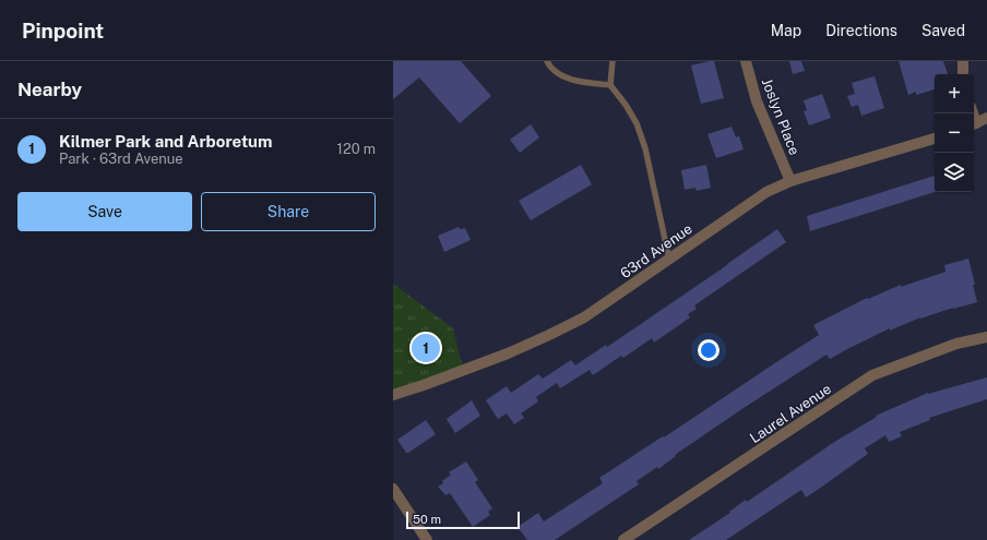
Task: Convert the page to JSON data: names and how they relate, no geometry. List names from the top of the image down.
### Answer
{
  "streets": {
    "street": ["Joslyn Place", "63rd Avenue", "Laurel Avenue"]
  },
  "crossings": [
    ["Joslyn Place", "63rd Avenue"]
  ],
  "scale_bar": "50 m",
  "page": {
    "header": "Pinpoint",
    "nav": ["Map", "Directions", "Saved"],
    "heading": "Nearby",
    "map_buttons": ["+", "−"],
    "list": [
      {
        "mark": "1",
        "name": "Kilmer Park and Arboretum",
        "note": "Park · 63rd Avenue",
        "value": "120 m"
      }
    ],
    "buttons": ["Save", "Share"],
    "pins": "1",
    "scale": "50 m"
  }
}
